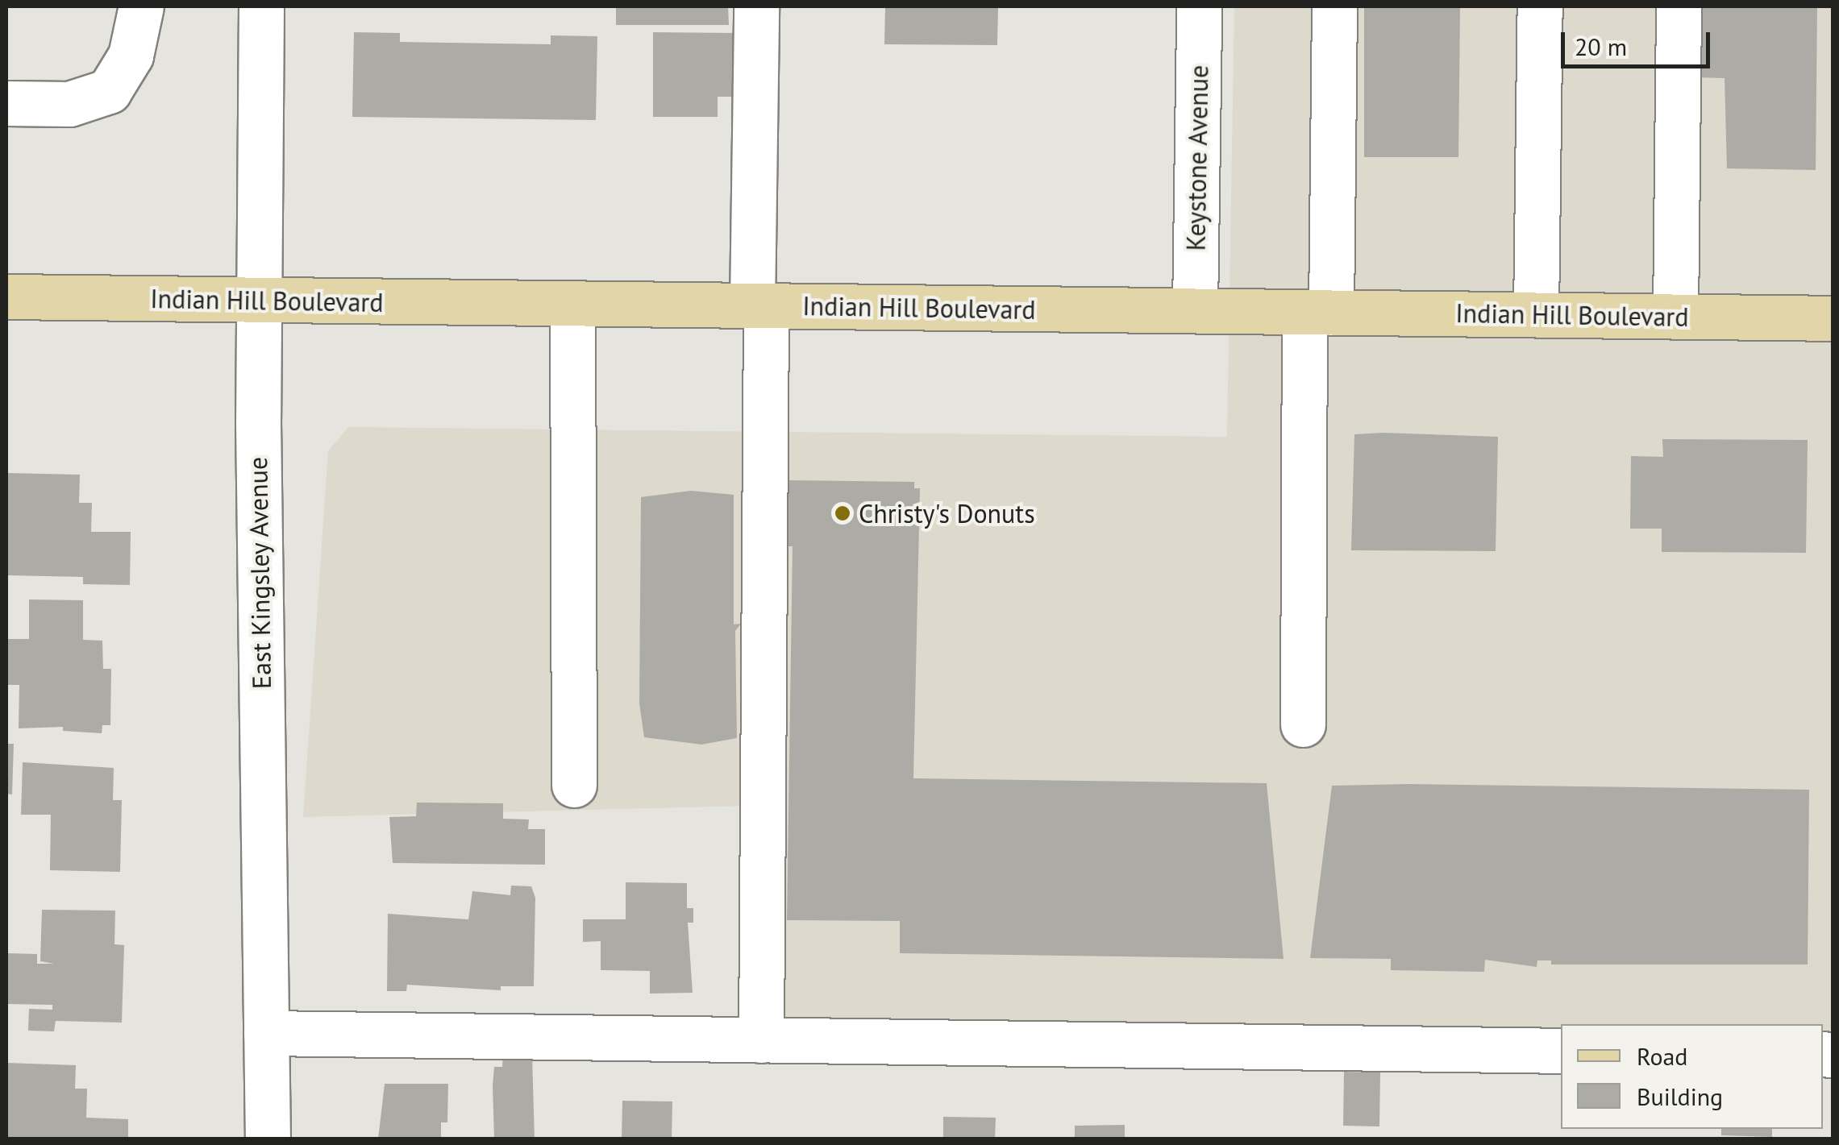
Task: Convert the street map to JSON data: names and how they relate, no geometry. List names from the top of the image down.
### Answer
{
  "streets": {
    "main road": ["Indian Hill Boulevard"],
    "street": ["Keystone Avenue", "East Kingsley Avenue"]
  },
  "crossings": [
    ["Keystone Avenue", "Indian Hill Boulevard"],
    ["Indian Hill Boulevard", "East Kingsley Avenue"]
  ],
  "places": ["Christy's Donuts"],
  "legend": ["Road", "Building"],
  "scale_bar": "20 m"
}
